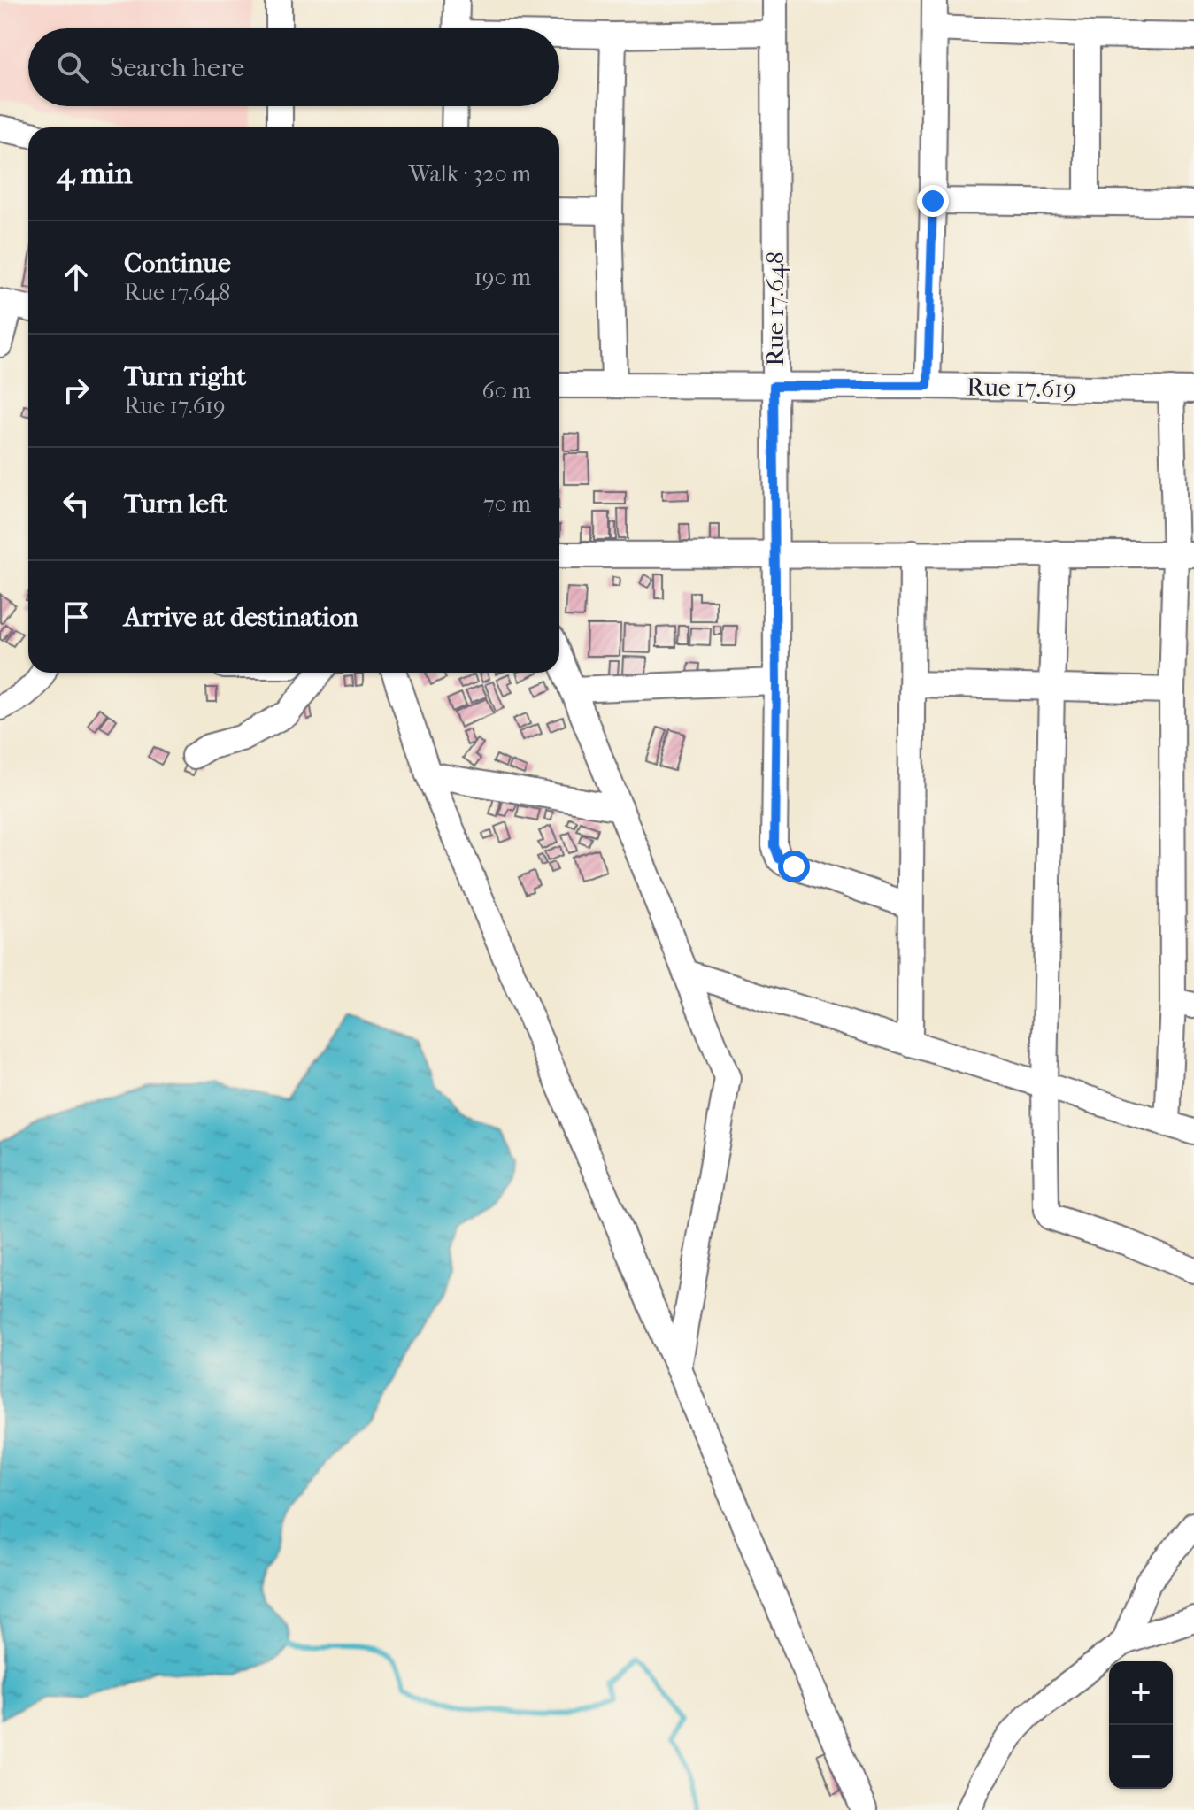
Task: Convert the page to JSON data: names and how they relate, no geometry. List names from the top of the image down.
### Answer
{
  "streets": {
    "street": ["Rue 17.648", "Rue 17.619"]
  },
  "crossings": [
    ["Rue 17.648", "Rue 17.619"]
  ],
  "page": {
    "search": "Search here",
    "heading": ["4 min", "Walk · 320 m"],
    "list": [
      ["Continue", "Rue 17.648", "190 m"],
      ["Turn right", "Rue 17.619", "60 m"],
      ["Turn left", "70 m"],
      "Arrive at destination"
    ],
    "map_buttons": ["+", "−"]
  }
}
